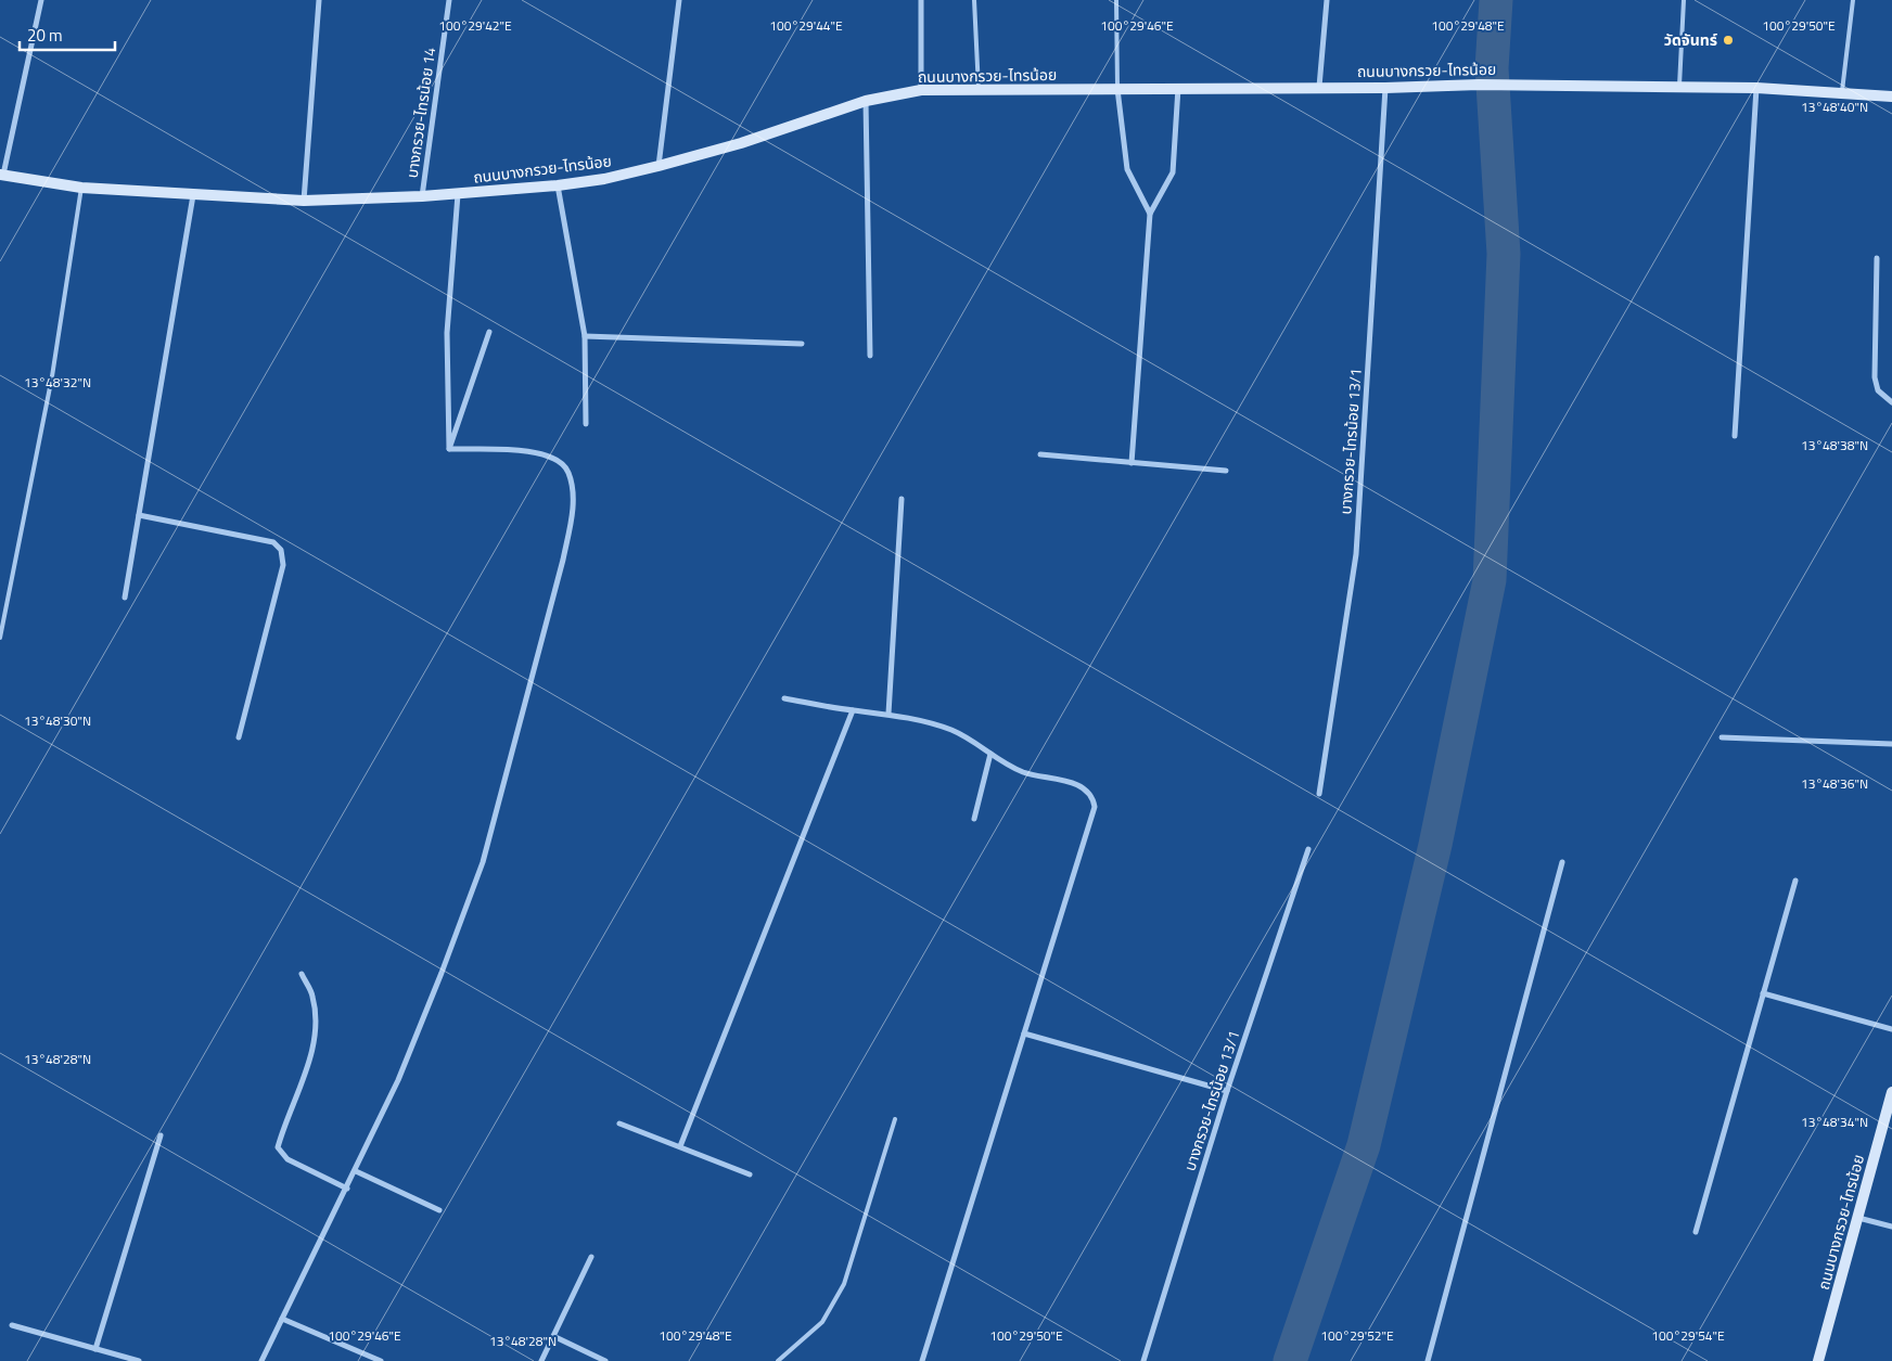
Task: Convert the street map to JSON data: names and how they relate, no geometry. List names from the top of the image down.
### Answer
{
  "streets": {
    "main road": ["ถนนบางกรวย-ไทรน้อย"],
    "street": ["บางกรวย-ไทรน้อย 14", "บางกรวย-ไทรน้อย 13/1"]
  },
  "crossings": [
    ["ถนนบางกรวย-ไทรน้อย", "บางกรวย-ไทรน้อย 14"],
    ["ถนนบางกรวย-ไทรน้อย", "บางกรวย-ไทรน้อย 13/1"]
  ],
  "places": ["วัดจันทร์"],
  "scale_bar": "20 m",
  "coordinates": [
    "100°29'42\"E",
    "100°29'48\"E",
    "100°29'44\"E",
    "100°29'46\"E",
    "100°29'50\"E",
    "13°48'40\"N",
    "13°48'32\"N",
    "13°48'38\"N",
    "13°48'30\"N",
    "13°48'36\"N",
    "13°48'28\"N",
    "13°48'34\"N",
    "100°29'52\"E",
    "100°29'54\"E"
  ]
}
